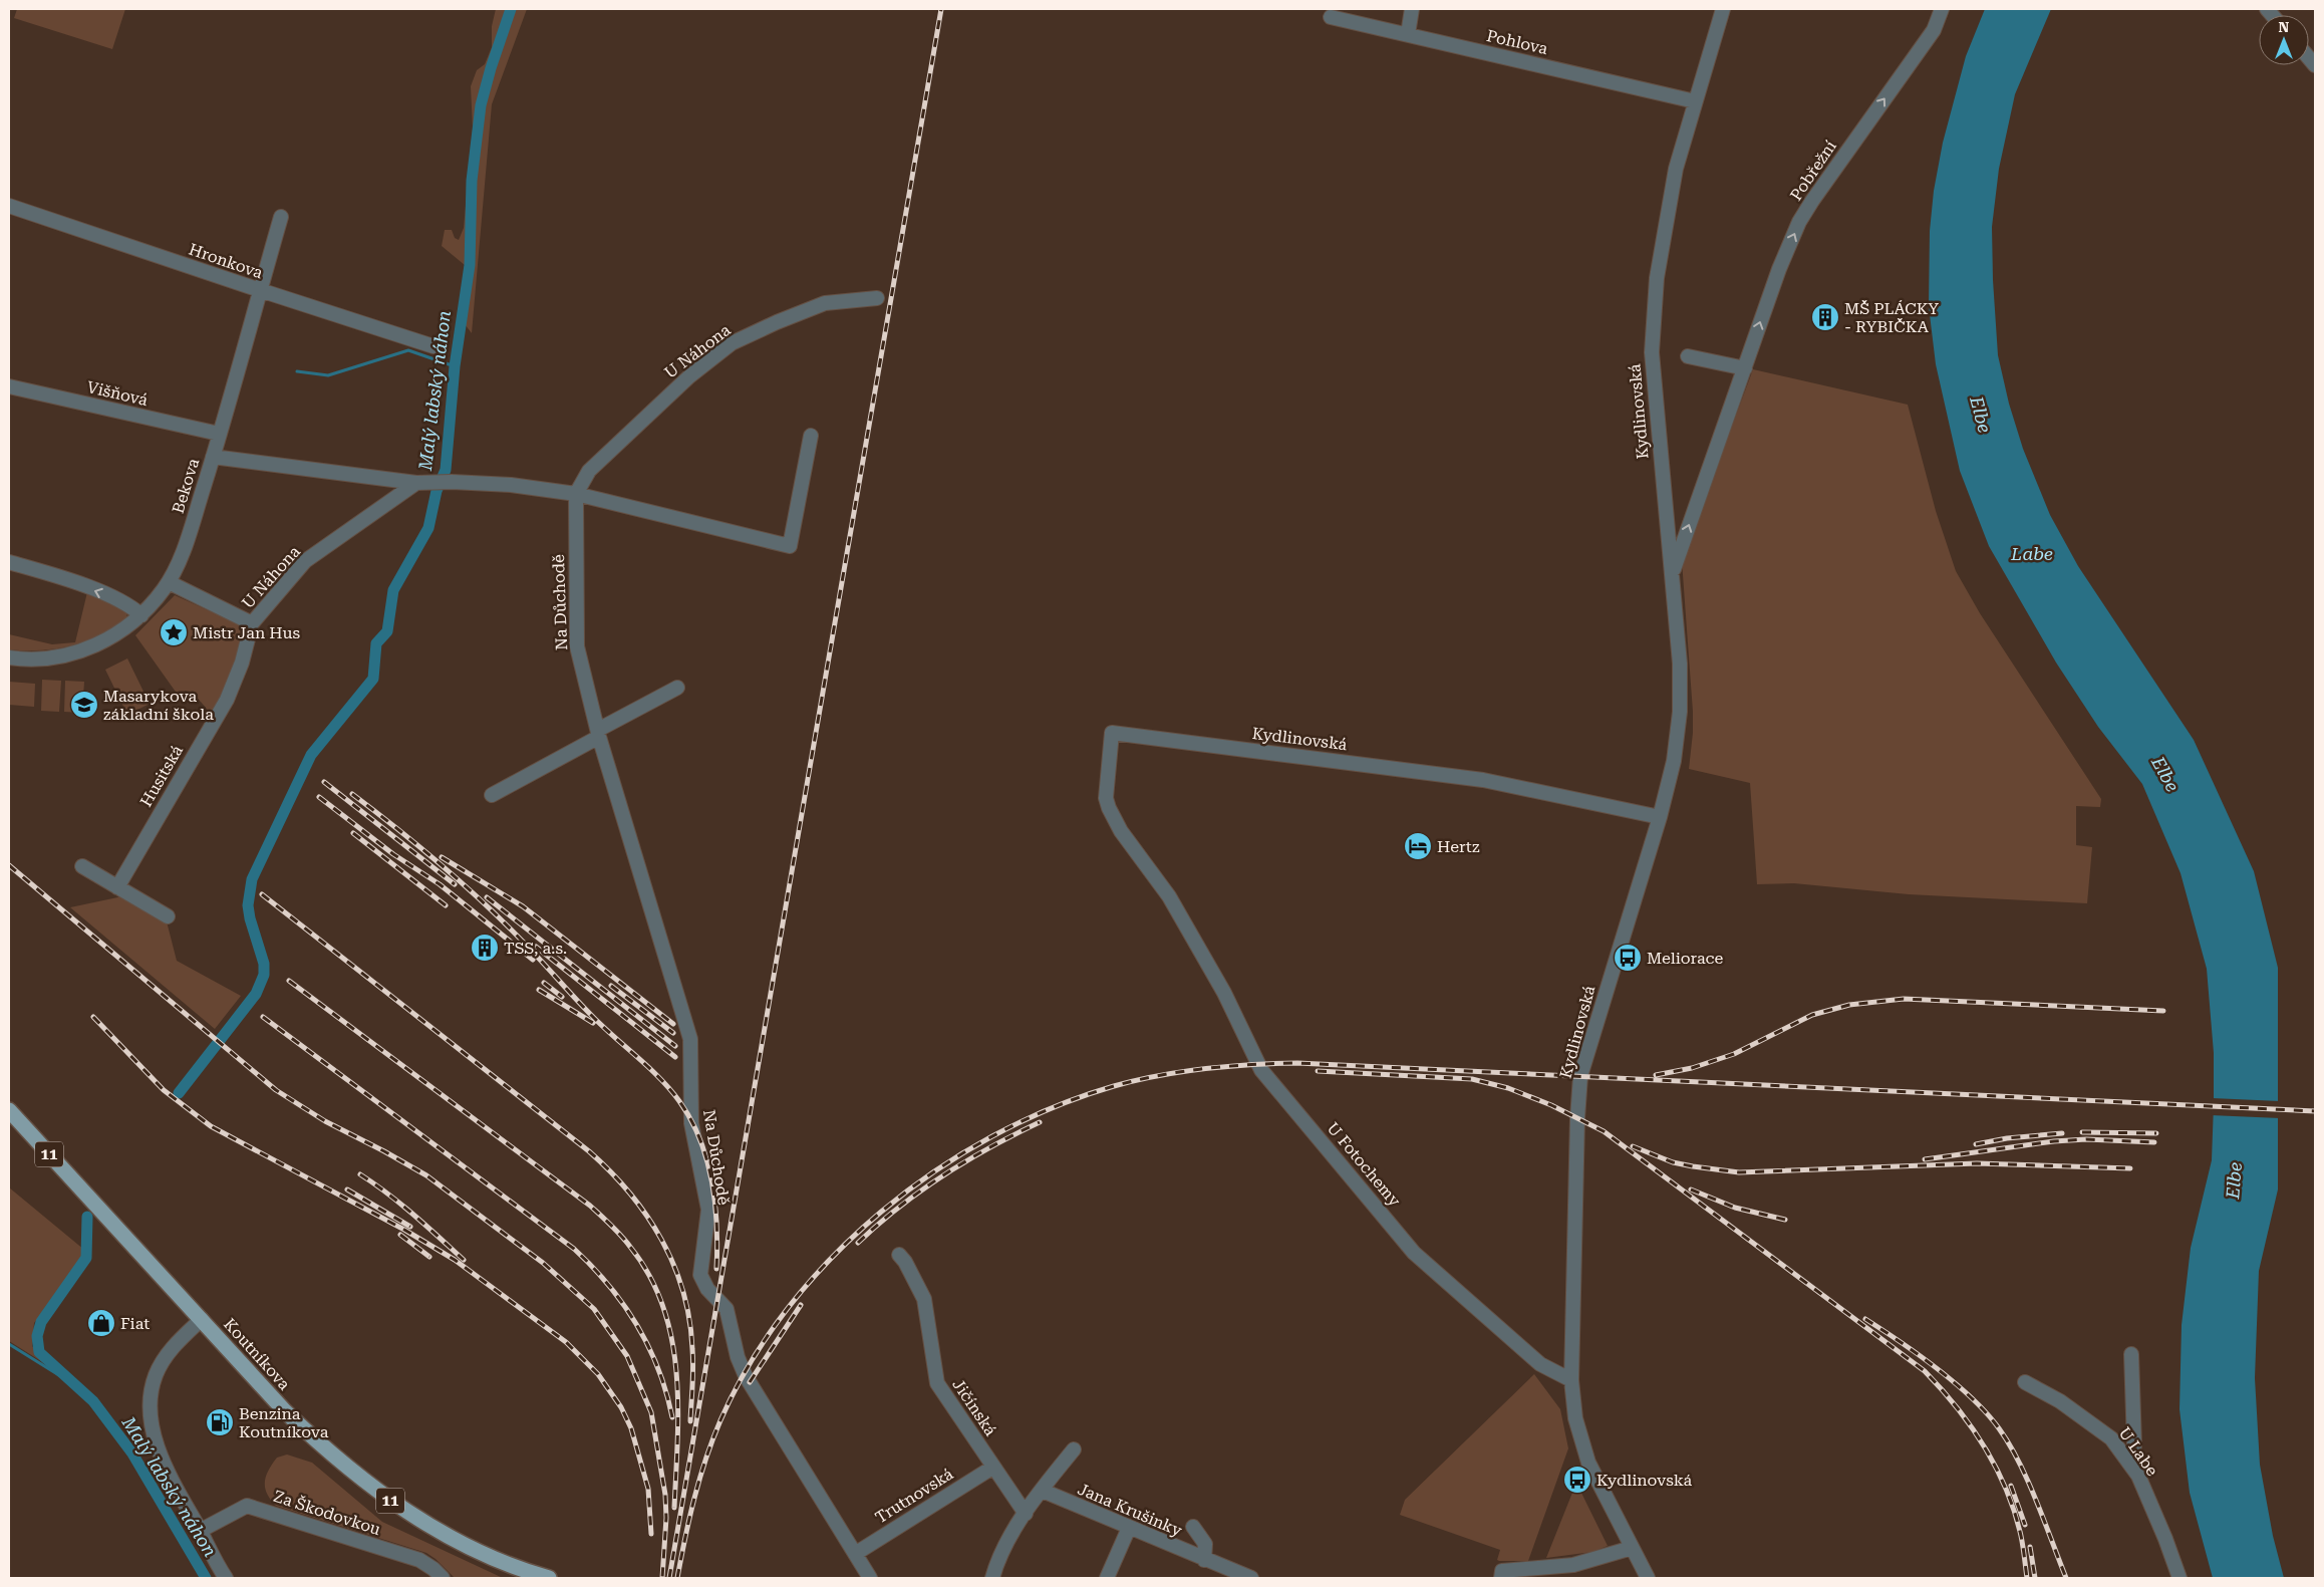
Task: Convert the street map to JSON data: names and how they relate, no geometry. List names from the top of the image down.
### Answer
{
  "streets": {
    "main road": ["11", "Koutníkova"],
    "street": [
      "Pohlova",
      "Pobřežní",
      "Hronkova",
      "U Náhona",
      "Višňová",
      "Kydlinovská",
      "Bekova",
      "Na Důchodě",
      "Husitská",
      "U Fotochemy",
      "Jičínská",
      "U Labe",
      "Trutnovská",
      "Jana Krušinky",
      "Za Škodovkou"
    ]
  },
  "crossings": [
    ["Pohlova", "Kydlinovská"],
    ["Pobřežní", "Kydlinovská"],
    ["Hronkova", "Bekova"],
    ["U Náhona", "Bekova"],
    ["U Náhona", "Na Důchodě"],
    ["U Náhona", "Husitská"],
    ["Višňová", "Bekova"],
    ["Kydlinovská", "U Fotochemy"],
    ["Na Důchodě", "Trutnovská"],
    ["Jičínská", "Trutnovská"]
  ],
  "one_way": ["Pobřežní"],
  "water": ["Malý labský náhon", "Elbe", "Labe"],
  "places": {
    "building": ["MŠ PLÁCKY - RYBIČKA", "TSS, a.s."],
    "place": ["Mistr Jan Hus"],
    "school or university": ["Masarykova základní škola"],
    "hotel": ["Hertz"],
    "bus stop": ["Meliorace", "Kydlinovská"],
    "shop": ["Fiat"],
    "fuel station": ["Benzina Koutníkova"]
  },
  "north": "top"
}
